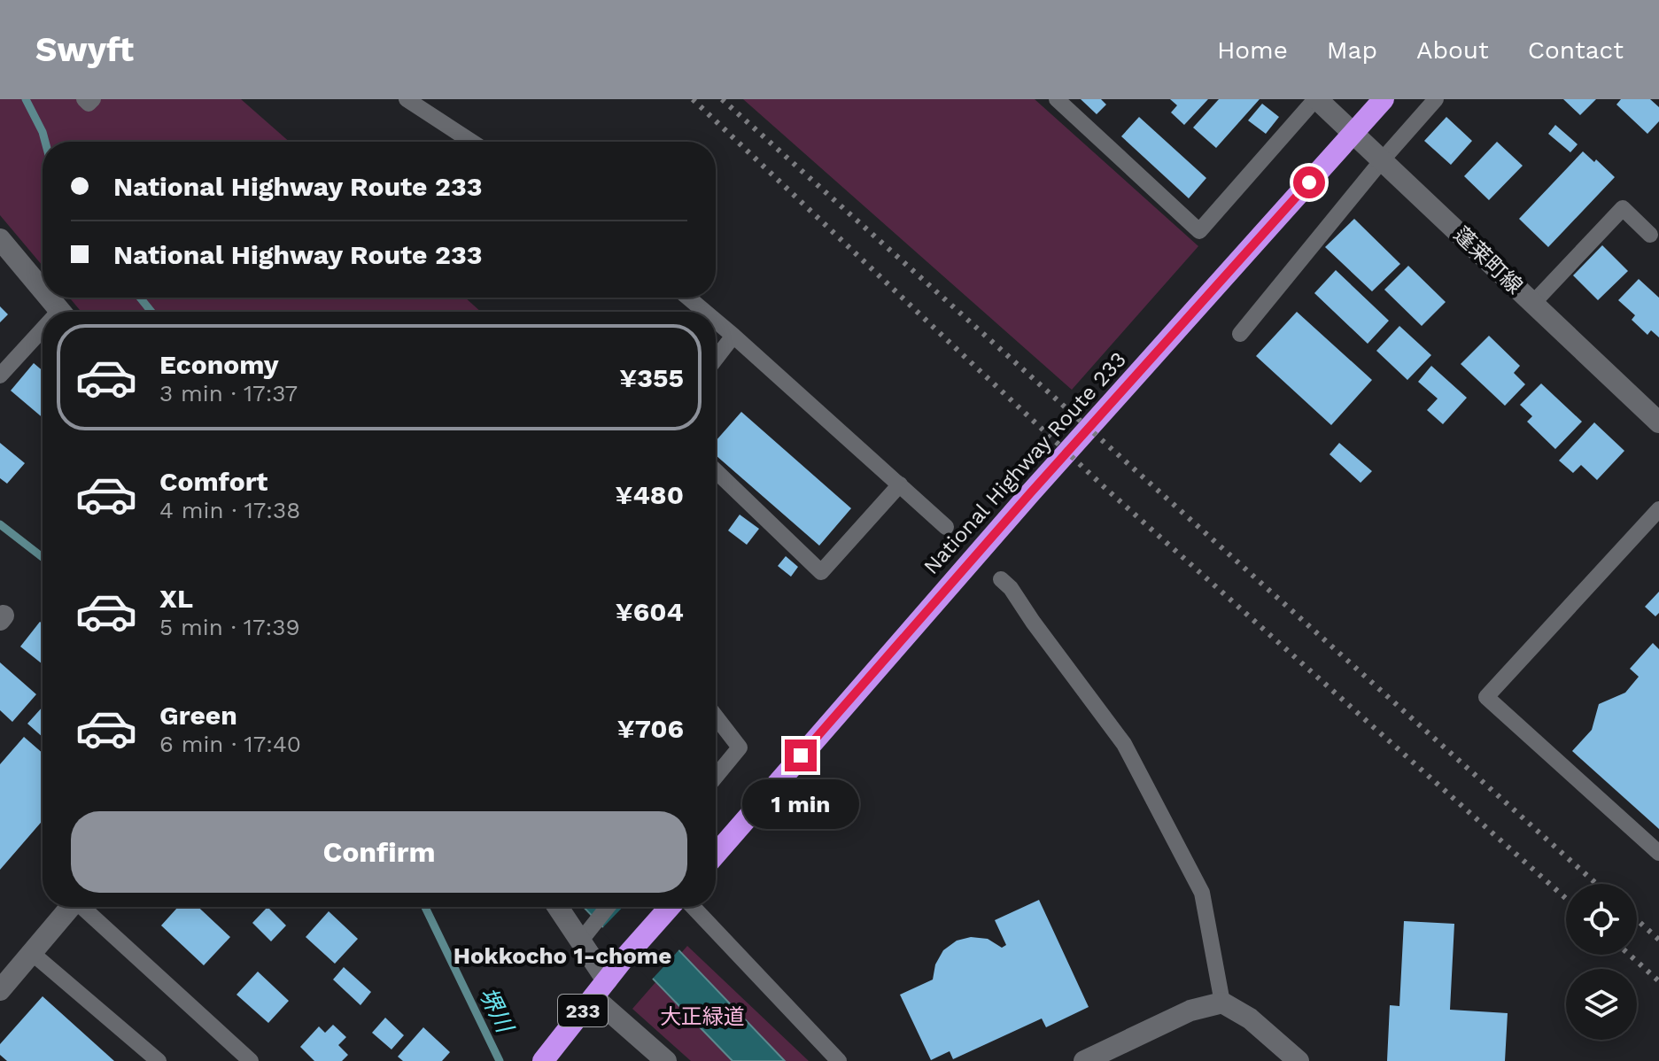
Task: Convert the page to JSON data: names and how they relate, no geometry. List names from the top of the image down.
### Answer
{
  "streets": {
    "highway": ["National Highway Route 233", "233"],
    "street": ["蓬莱町線"]
  },
  "districts": ["Hokkocho 1-chome"],
  "water": ["堺川"],
  "parks": ["大正緑道"],
  "page": {
    "header": "Swyft",
    "nav": [
      "Home",
      "Map",
      "About",
      "Contact"
    ],
    "banner": ["National Highway Route 233", "National Highway Route 233"],
    "list": [
      {
        "name": "Economy",
        "note": "3 min · 17:37",
        "value": "¥355"
      },
      {
        "name": "Comfort",
        "note": "4 min · 17:38",
        "value": "¥480"
      },
      {
        "name": "XL",
        "note": "5 min · 17:39",
        "value": "¥604"
      },
      {
        "name": "Green",
        "note": "6 min · 17:40",
        "value": "¥706"
      }
    ],
    "bubble": "1 min",
    "buttons": "Confirm"
  }
}
